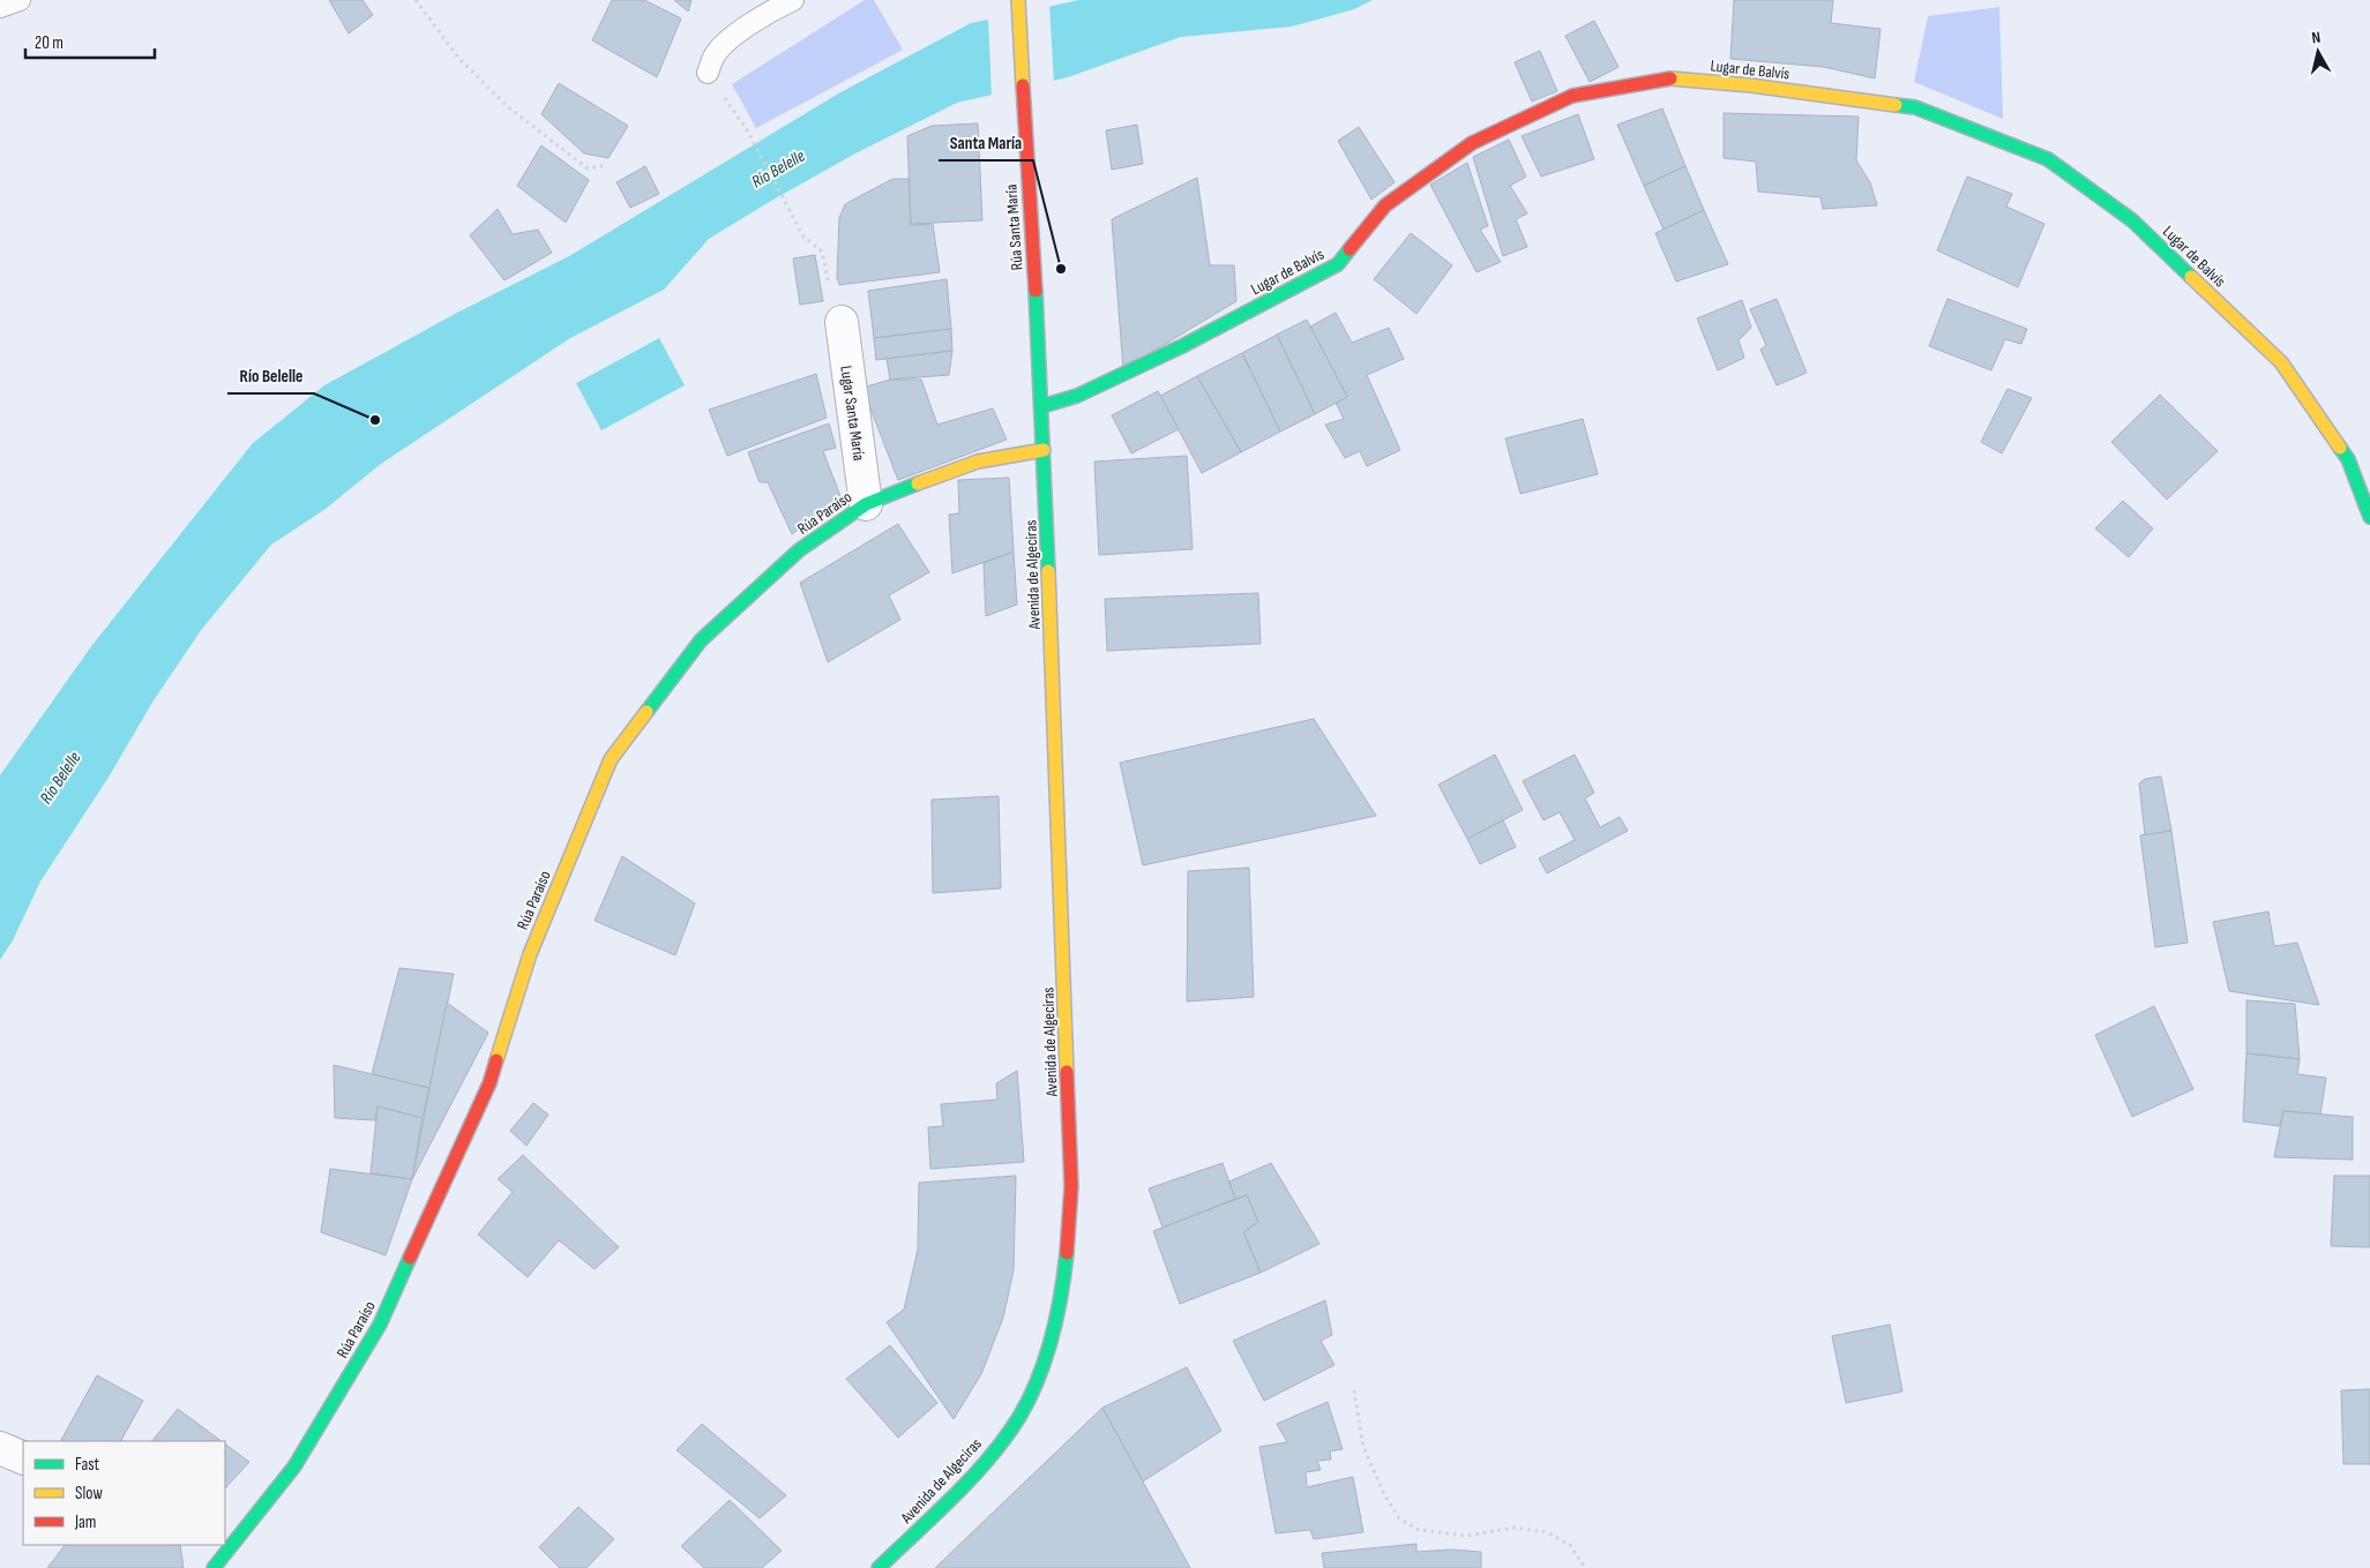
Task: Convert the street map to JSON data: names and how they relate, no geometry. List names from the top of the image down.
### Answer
{
  "streets": {
    "street": [
      "Lugar de Balvís",
      "Rúa Santa María",
      "Lugar Santa María",
      "Rúa Paraíso",
      "Avenida de Algeciras"
    ]
  },
  "crossings": [
    ["Lugar de Balvís", "Rúa Santa María"],
    ["Rúa Santa María", "Rúa Paraíso"],
    ["Rúa Santa María", "Avenida de Algeciras"],
    ["Lugar Santa María", "Rúa Paraíso"],
    ["Rúa Paraíso", "Avenida de Algeciras"]
  ],
  "water": ["Río Belelle"],
  "places": ["Santa María", "Río Belelle"],
  "legend": ["Fast", "Slow", "Jam"],
  "scale_bar": "20 m",
  "north": "top"
}
